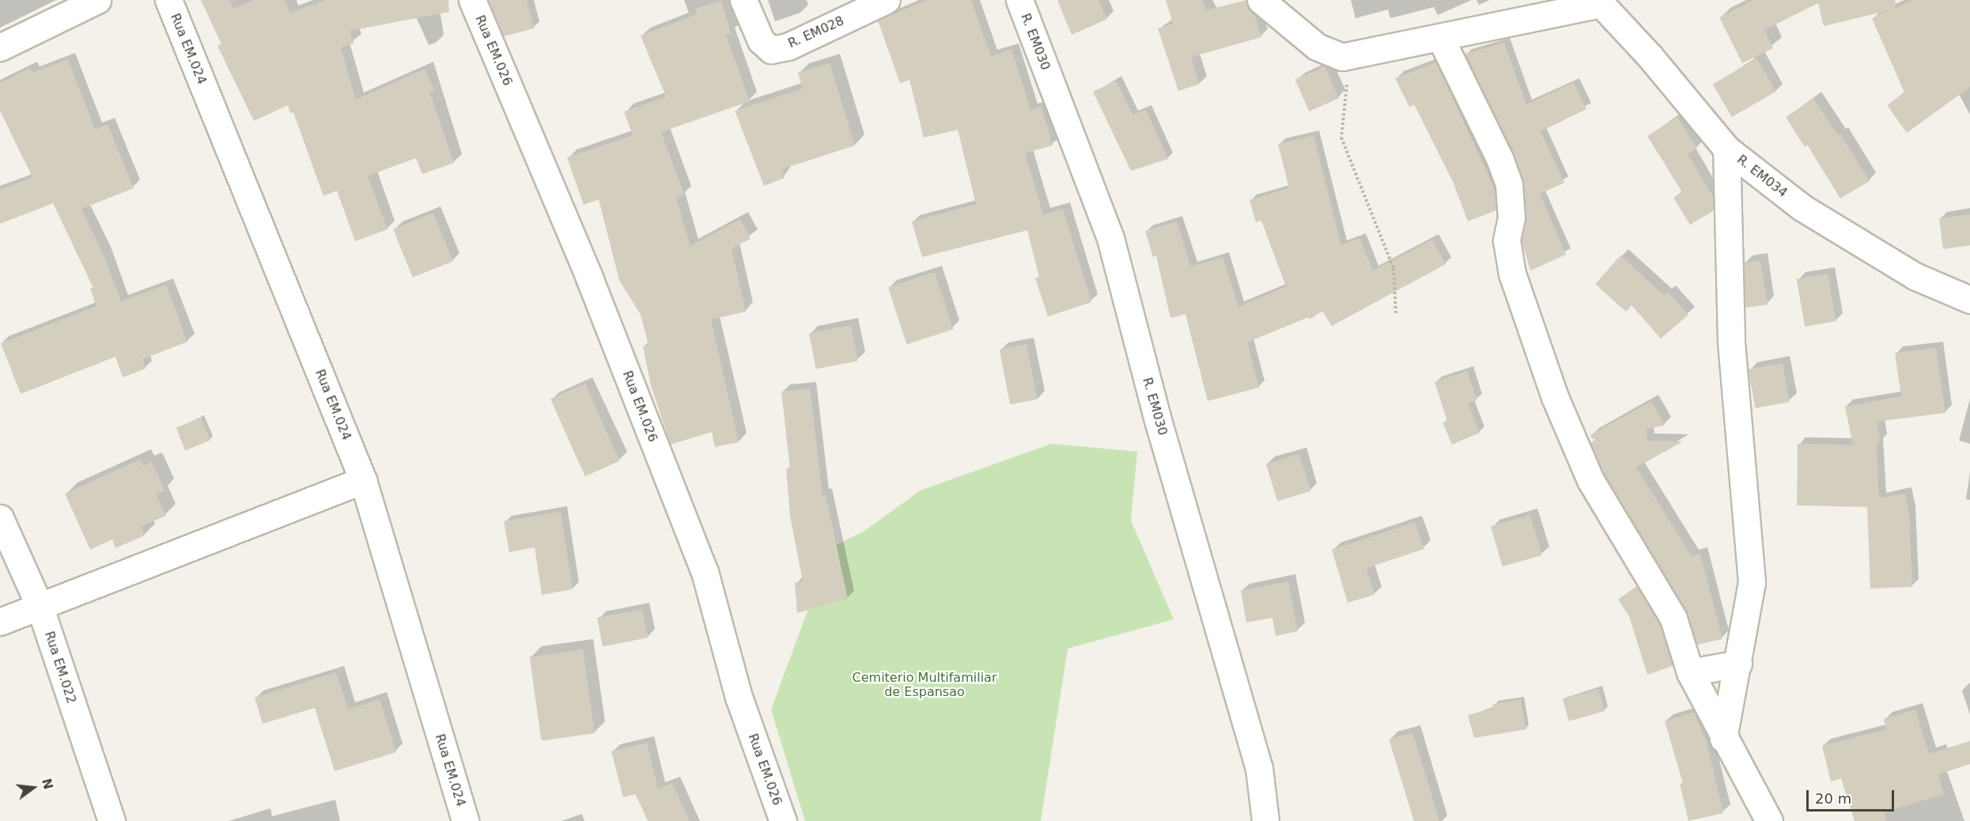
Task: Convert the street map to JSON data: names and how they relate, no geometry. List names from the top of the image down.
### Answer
{
  "streets": {
    "street": [
      "R. EM028",
      "R. EM030",
      "Rua EM.024",
      "Rua EM.026",
      "R. EM034",
      "Rua EM.022"
    ]
  },
  "parks": ["Cemiterio Multifamiliar de Espansao"],
  "scale_bar": "20 m",
  "north": "right"
}
